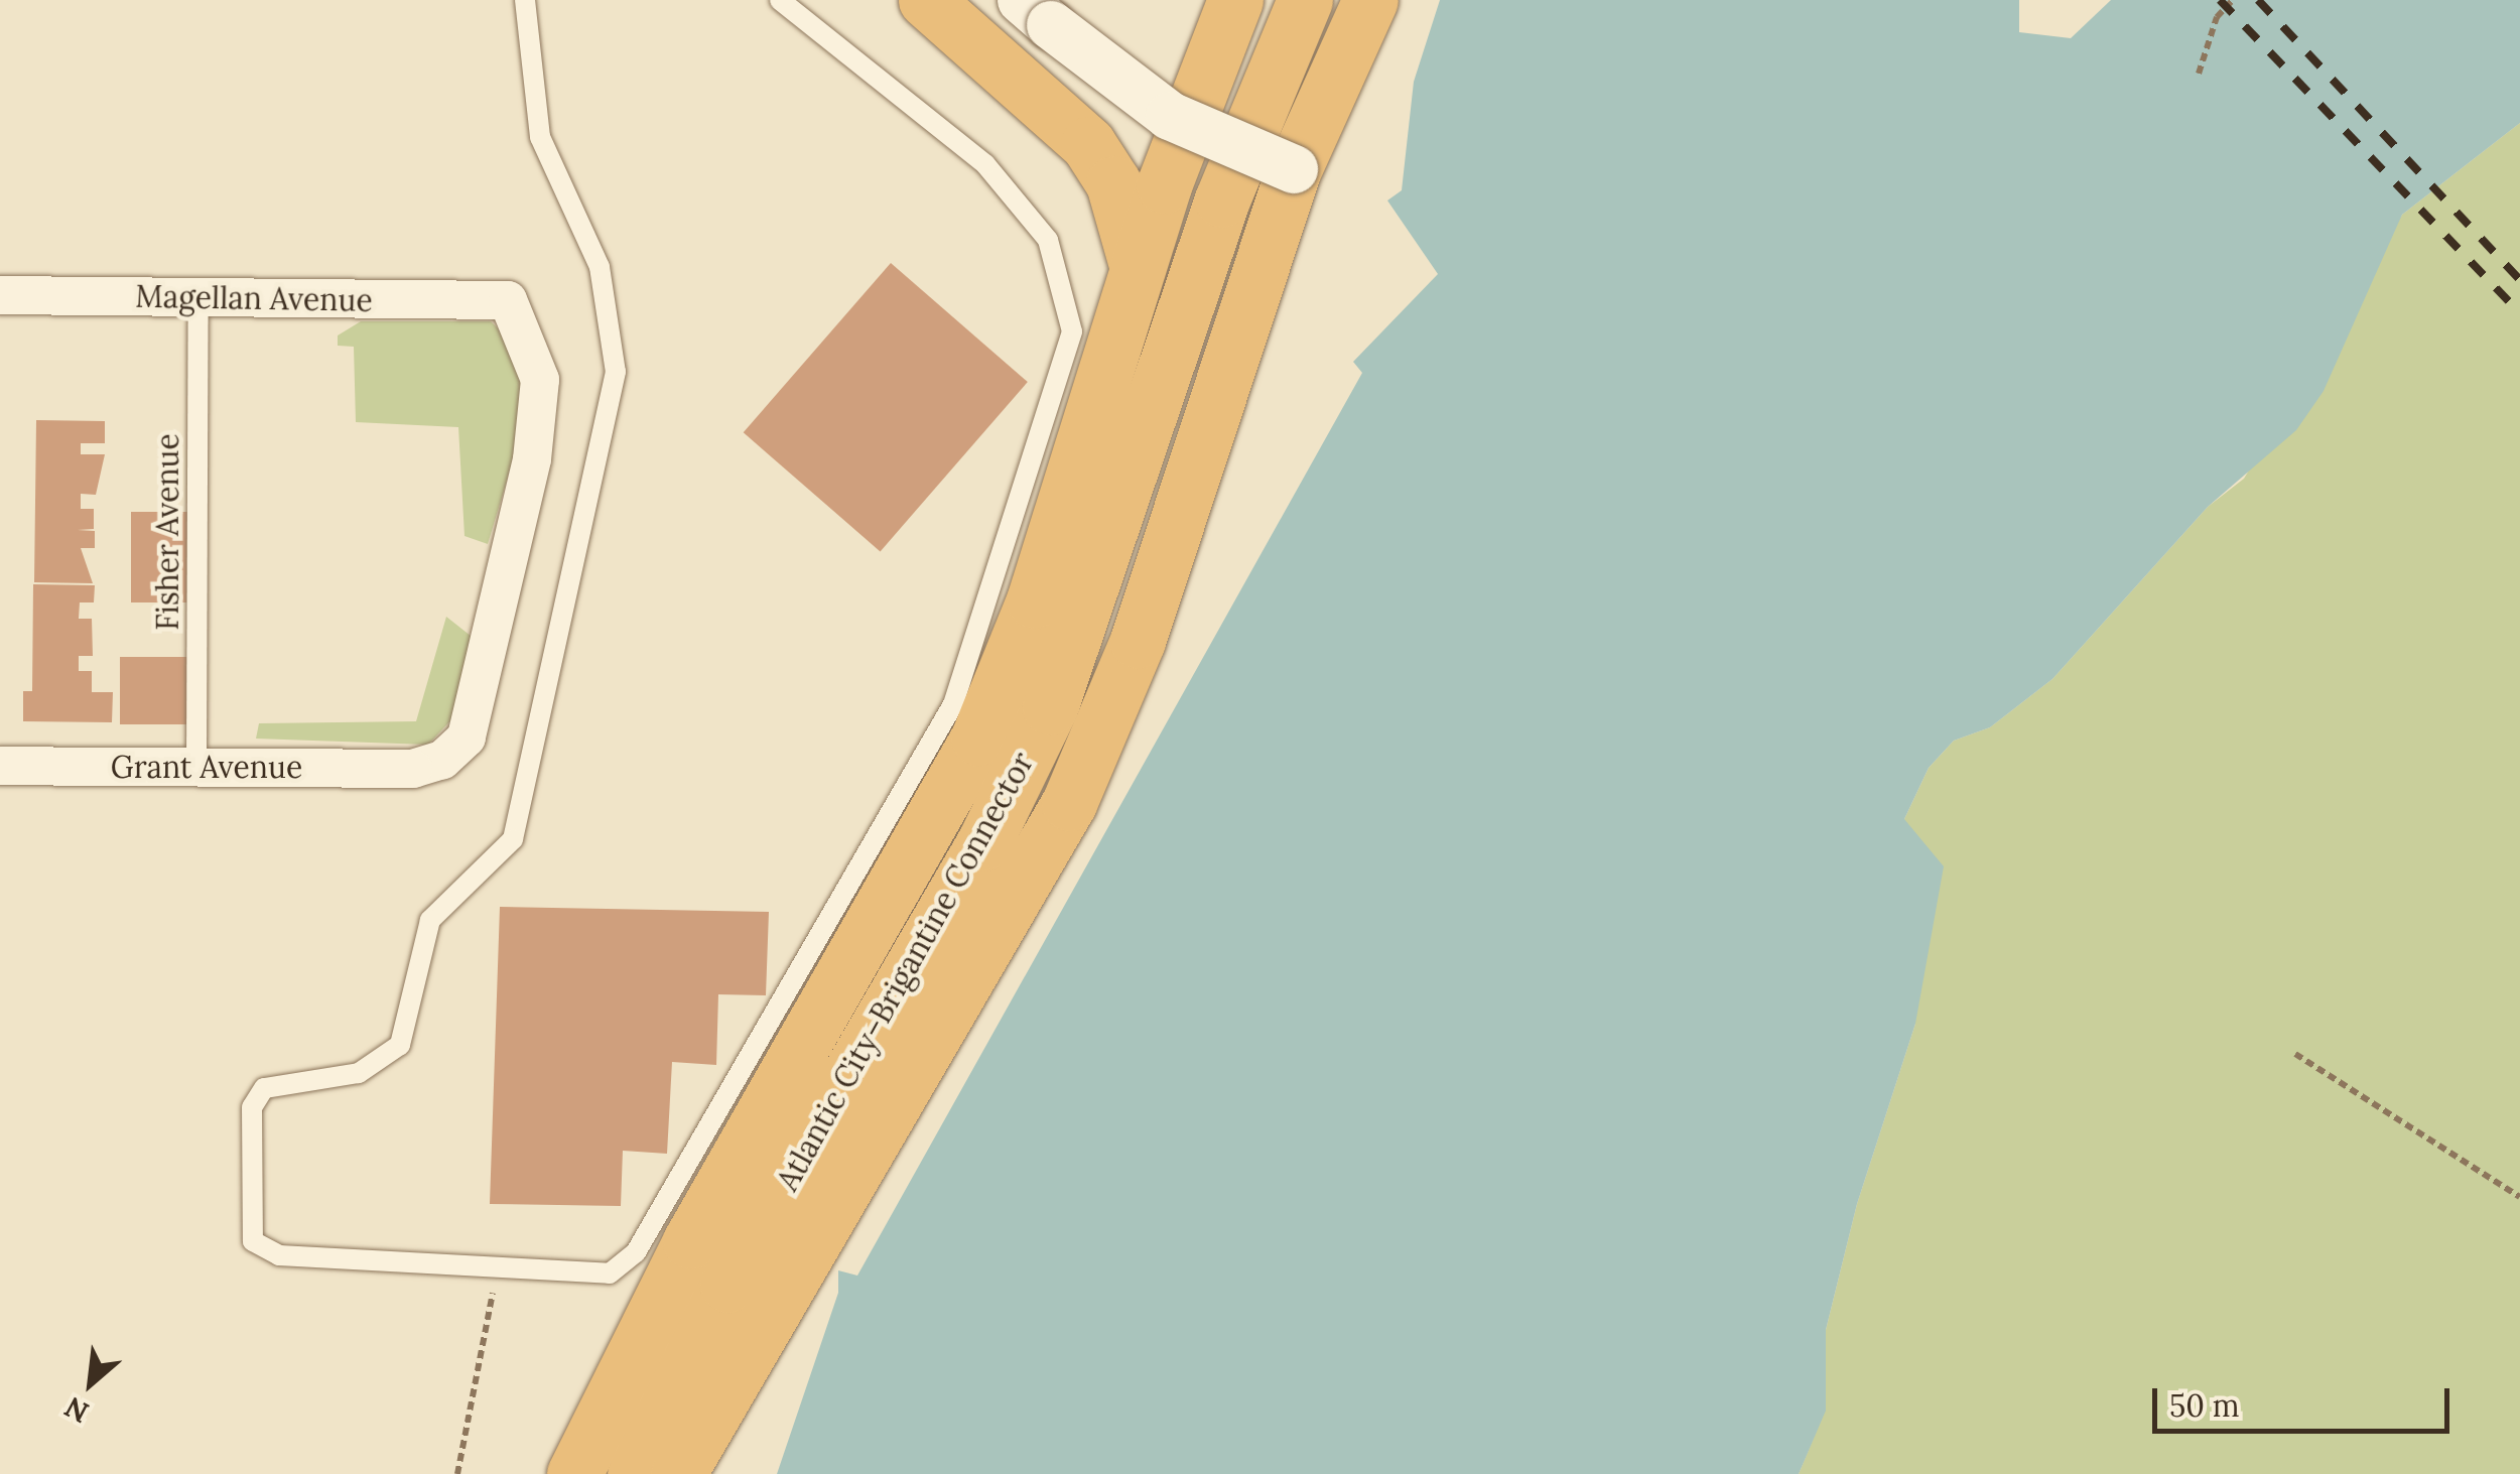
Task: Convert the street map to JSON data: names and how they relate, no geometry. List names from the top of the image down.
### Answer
{
  "streets": {
    "highway": ["Atlantic City–Brigantine Connector"],
    "street": ["Magellan Avenue", "Grant Avenue"],
    "lane": ["Fisher Avenue"]
  },
  "crossings": [
    ["Magellan Avenue", "Fisher Avenue"],
    ["Magellan Avenue", "Grant Avenue"],
    ["Fisher Avenue", "Grant Avenue"]
  ],
  "scale_bar": "50 m",
  "north": "bottom left"
}
